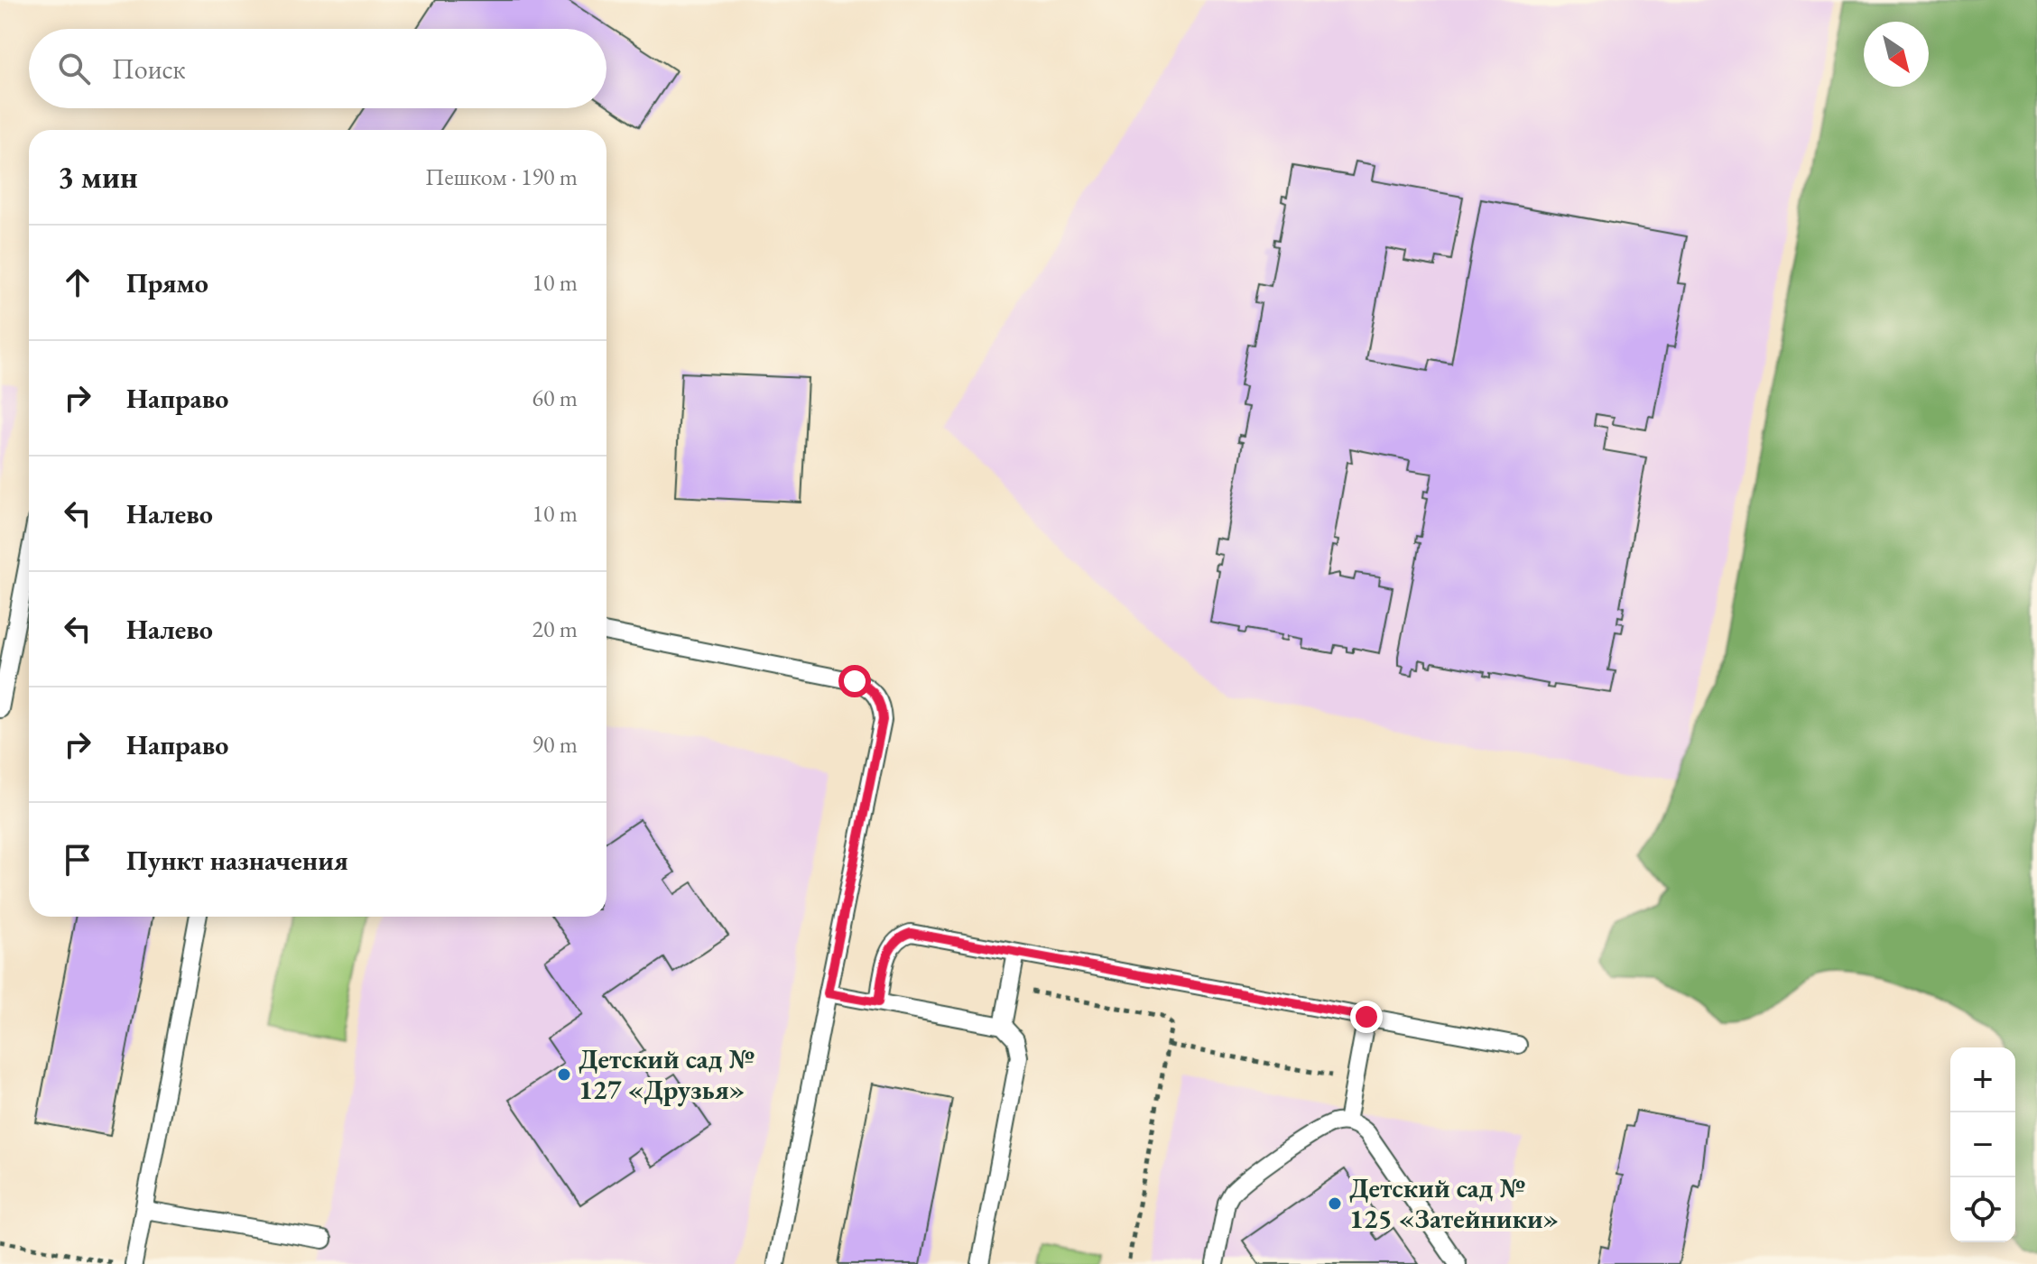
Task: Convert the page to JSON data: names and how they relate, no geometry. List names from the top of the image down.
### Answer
{
  "places": ["Детский сад № 127 «Друзья»", "Детский сад № 125 «Затейники»"],
  "north": "bottom right",
  "page": {
    "search": "Поиск",
    "heading": ["3 мин", "Пешком · 190 m"],
    "list": [
      ["Прямо", "10 m"],
      ["Направо", "60 m"],
      ["Налево", "10 m"],
      ["Налево", "20 m"],
      ["Направо", "90 m"],
      "Пункт назначения"
    ],
    "map_buttons": ["+", "−"]
  }
}
